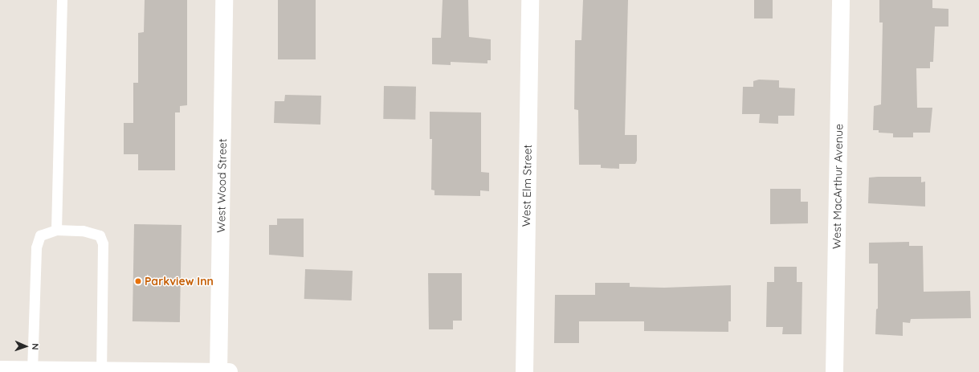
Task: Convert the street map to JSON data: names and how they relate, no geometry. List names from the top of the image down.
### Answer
{
  "streets": {
    "street": ["West Wood Street", "West Elm Street", "West MacArthur Avenue"]
  },
  "places": ["Parkview Inn"],
  "north": "right"
}
